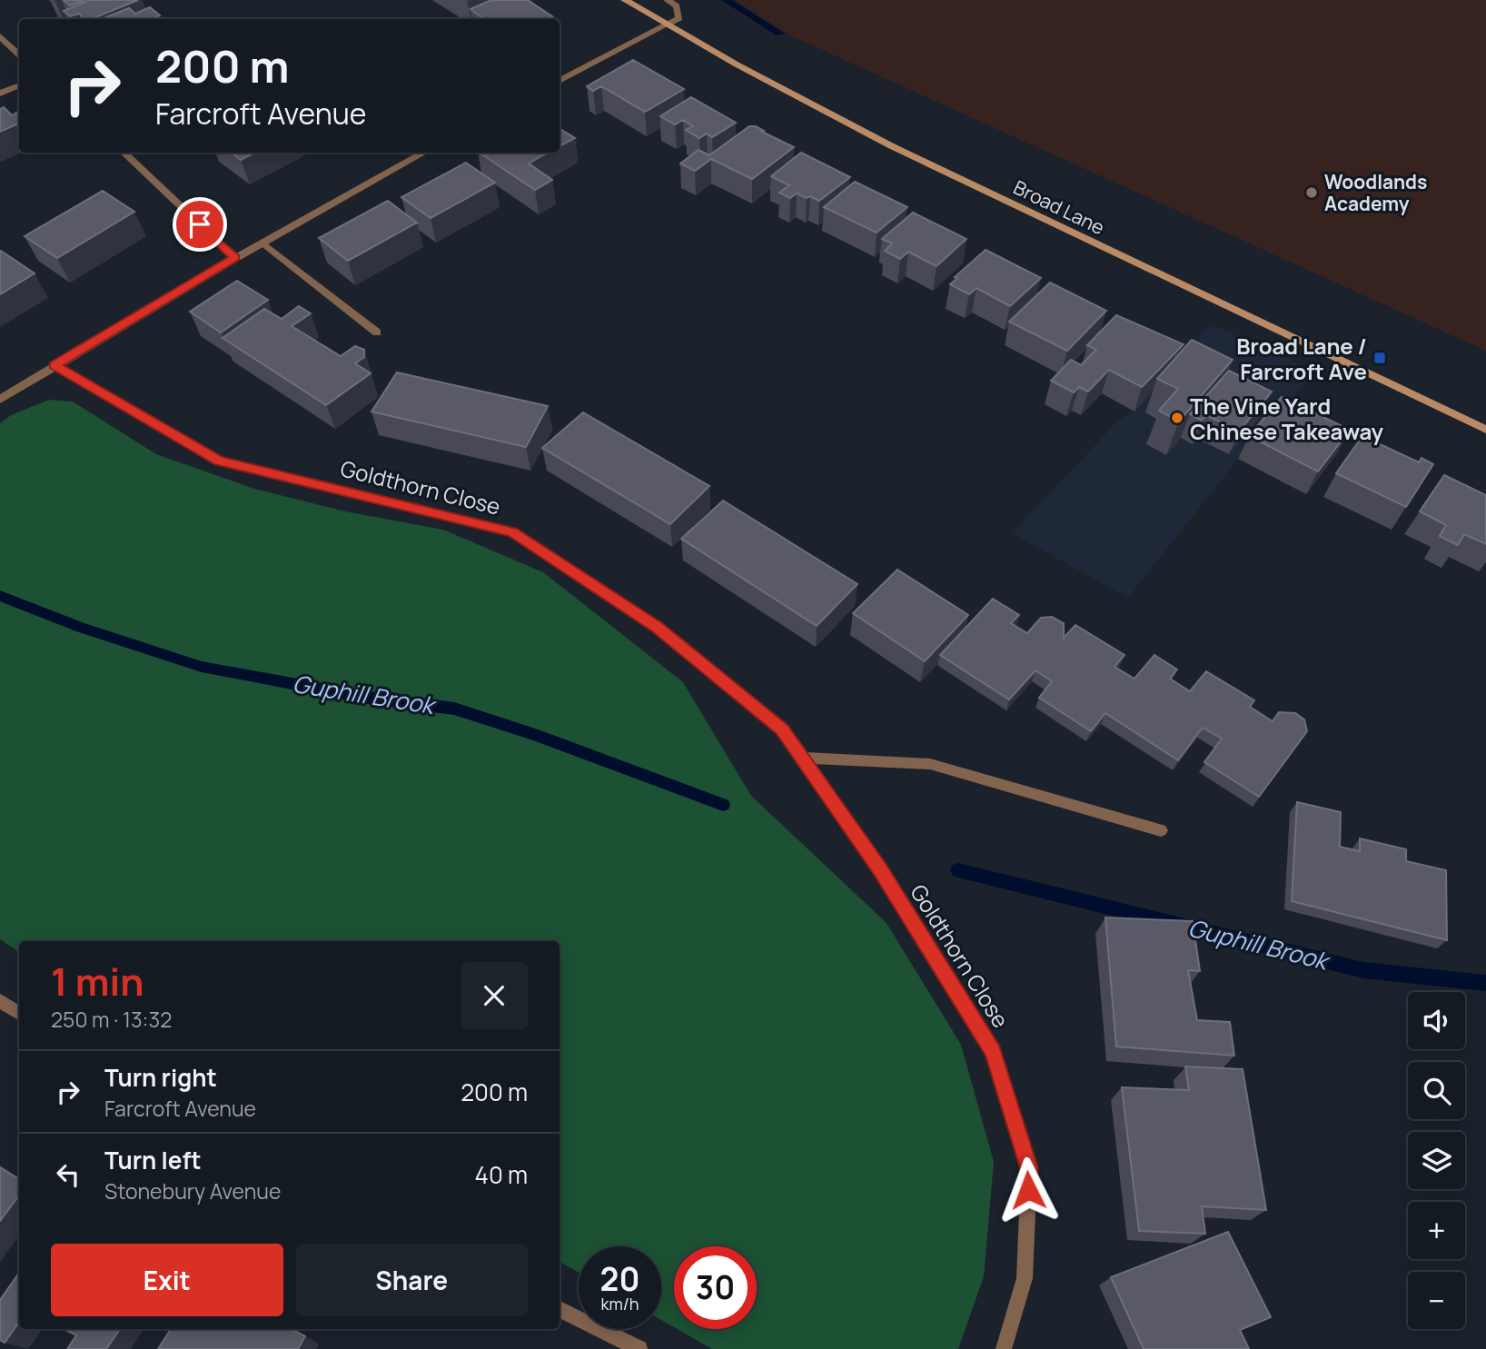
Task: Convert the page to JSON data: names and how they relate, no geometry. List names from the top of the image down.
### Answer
{
  "streets": {
    "street": ["Broad Lane", "Goldthorn Close"]
  },
  "water": ["Guphill Brook"],
  "places": {
    "other": ["Woodlands Academy", "The Vine Yard Chinese Takeaway"],
    "transit": ["Broad Lane / Farcroft Ave"]
  },
  "page": {
    "turn": ["200 m", "Farcroft Avenue"],
    "heading": ["1 min", "250 m · 13:32"],
    "map_buttons": ["+", "−"],
    "list": [
      {
        "name": "Turn right",
        "note": "Farcroft Avenue",
        "value": "200 m"
      },
      {
        "name": "Turn left",
        "note": "Stonebury Avenue",
        "value": "40 m"
      }
    ],
    "buttons": ["Exit", "Share"],
    "speed": "20 km/h",
    "limit": "30"
  }
}
